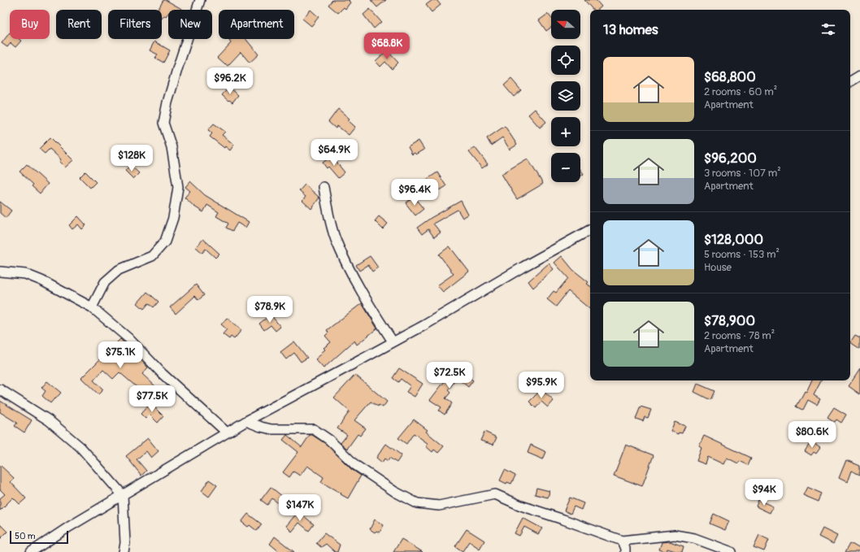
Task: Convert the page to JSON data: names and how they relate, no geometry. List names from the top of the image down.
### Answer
{
  "scale_bar": "50 m",
  "north": "left",
  "page": {
    "map_buttons": ["+", "−"],
    "chip": [
      "Buy",
      "Rent",
      "Filters",
      "New",
      "Apartment"
    ],
    "heading": "13 homes",
    "price": [
      "$68.8K",
      "$96.2K",
      "$64.9K",
      "$128K",
      "$96.4K",
      "$78.9K",
      "$75.1K",
      "$72.5K",
      "$95.9K",
      "$77.5K",
      "$80.6K",
      "$94K",
      "$147K"
    ],
    "list": [
      {
        "name": "$68,800",
        "note": "2 rooms · 60 m² · Apartment"
      },
      {
        "name": "$96,200",
        "note": "3 rooms · 107 m² · Apartment"
      },
      {
        "name": "$128,000",
        "note": "5 rooms · 153 m² · House"
      },
      {
        "name": "$78,900",
        "note": "2 rooms · 78 m² · Apartment"
      }
    ],
    "scale": "50 m"
  }
}
